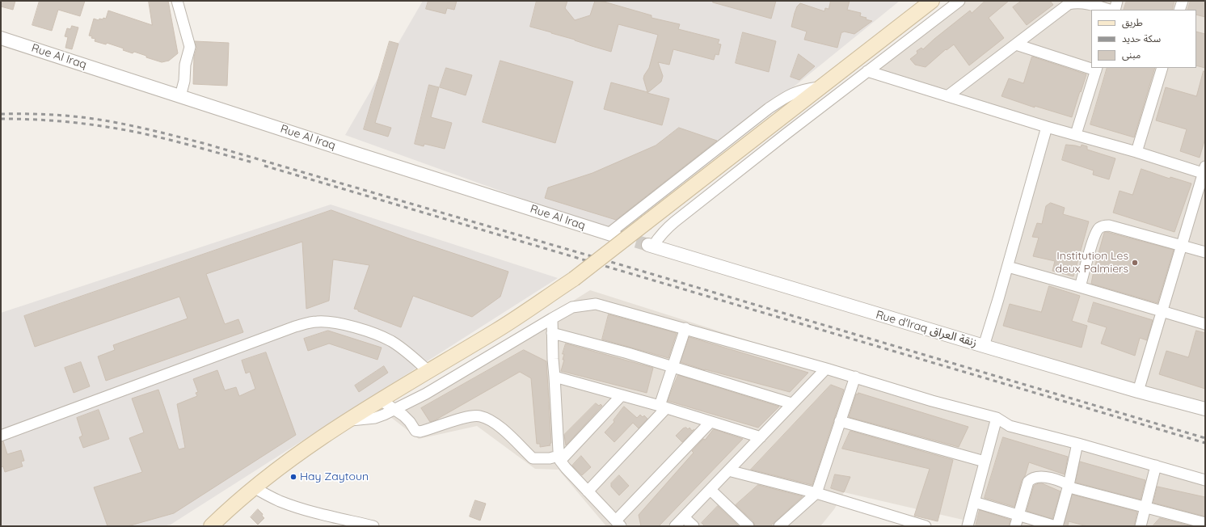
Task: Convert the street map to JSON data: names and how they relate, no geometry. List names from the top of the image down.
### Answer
{
  "streets": {
    "street": ["Rue Al Iraq", "Rue d'Iraq زنقة العراق"]
  },
  "places": ["Institution Les deux Palmiers", "Hay Zaytoun"],
  "legend": ["طريق", "سكة حديد", "مبنى"]
}
